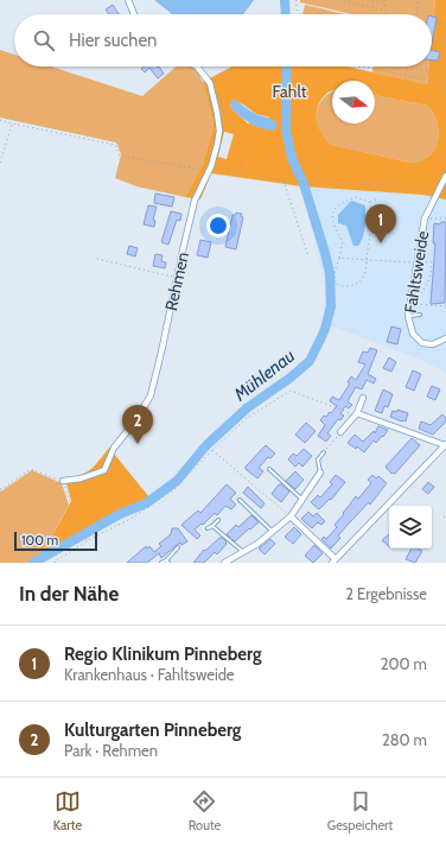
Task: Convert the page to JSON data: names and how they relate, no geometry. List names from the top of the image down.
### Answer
{
  "streets": {
    "street": ["Fahltsweide", "Rehmen"]
  },
  "water": ["Mühlenau"],
  "parks": ["Fahlt"],
  "scale_bar": "100 m",
  "north": "right",
  "page": {
    "search": "Hier suchen",
    "pins": ["1", "2"],
    "scale": "100 m",
    "heading": ["In der Nähe", "2 Ergebnisse"],
    "list": [
      {
        "mark": "1",
        "name": "Regio Klinikum Pinneberg",
        "note": "Krankenhaus · Fahltsweide",
        "value": "200 m"
      },
      {
        "mark": "2",
        "name": "Kulturgarten Pinneberg",
        "note": "Park · Rehmen",
        "value": "280 m"
      }
    ],
    "nav": ["Karte", "Route", "Gespeichert"]
  }
}
